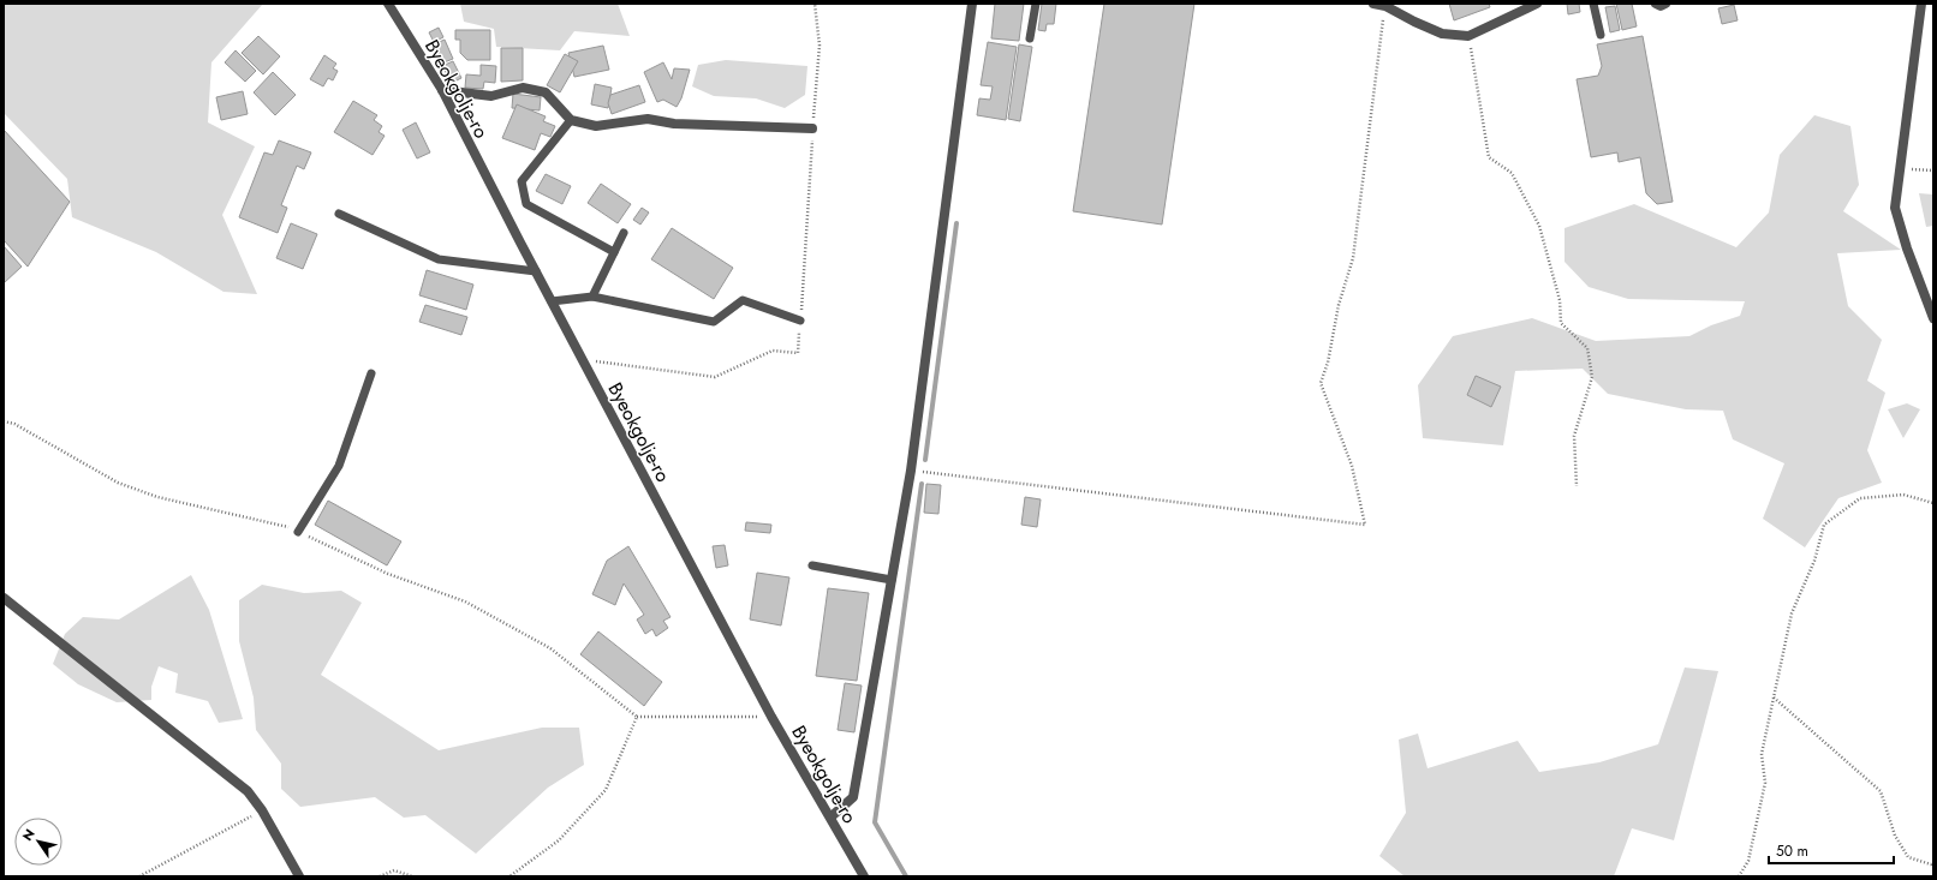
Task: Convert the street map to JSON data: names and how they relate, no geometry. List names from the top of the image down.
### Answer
{
  "streets": {
    "street": ["Byeokgolje-ro"]
  },
  "scale_bar": "50 m",
  "north": "top left"
}
